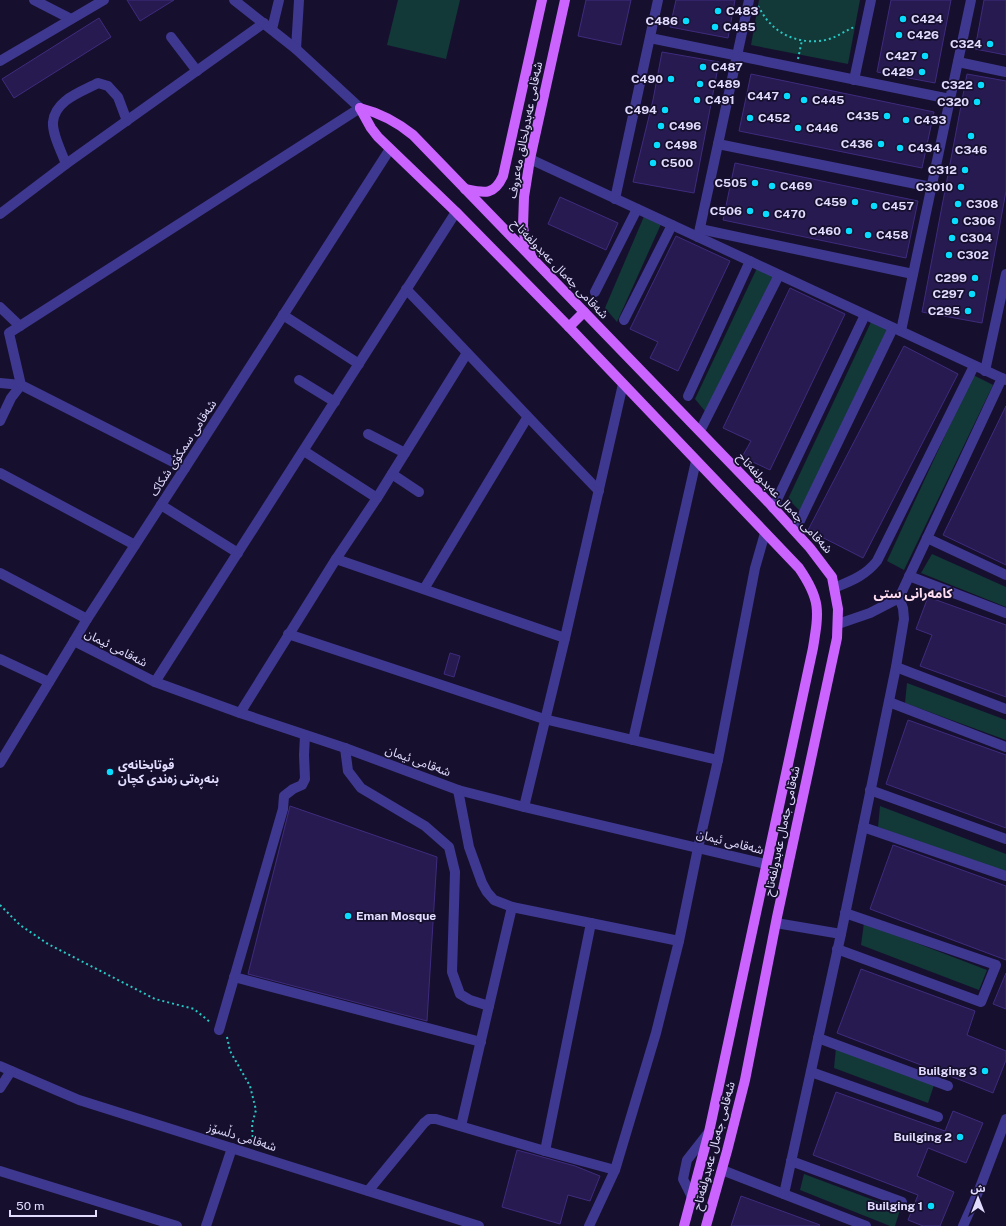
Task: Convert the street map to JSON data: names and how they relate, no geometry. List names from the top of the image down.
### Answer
{
  "streets": {
    "main road": ["شەقامی عەبدولخالق مەعروف", "شەقامی جەمال عەبدولفەتاح"],
    "street": ["شەقامی سمکۆی شکاک", "شەقامی ئیمان", "شەقامی دڵسۆز"]
  },
  "crossings": [
    ["شەقامی عەبدولخالق مەعروف", "شەقامی جەمال عەبدولفەتاح"],
    ["شەقامی جەمال عەبدولفەتاح", "شەقامی سمکۆی شکاک"],
    ["شەقامی جەمال عەبدولفەتاح", "شەقامی ئیمان"],
    ["شەقامی سمکۆی شکاک", "شەقامی ئیمان"]
  ],
  "districts": ["كامه‌رانی ستی"],
  "places": [
    "C483",
    "C424",
    "C486",
    "C485",
    "C426",
    "C324",
    "C427",
    "C487",
    "C429",
    "C490",
    "C489",
    "C322",
    "C447",
    "C491",
    "C445",
    "C320",
    "C494",
    "C435",
    "C452",
    "C433",
    "C496",
    "C446",
    "C346",
    "C436",
    "C498",
    "C434",
    "C500",
    "C312",
    "C505",
    "C469",
    "C3010",
    "C459",
    "C308",
    "C457",
    "C506",
    "C470",
    "C306",
    "C460",
    "C458",
    "C304",
    "C302",
    "C299",
    "C297",
    "C295",
    "قوتابخانەی بنەڕەتی زەندی کچان",
    "Eman Mosque",
    "Builging 3",
    "Builging 2",
    "Builging 1"
  ],
  "scale_bar": "50 m",
  "north": "top"
}
